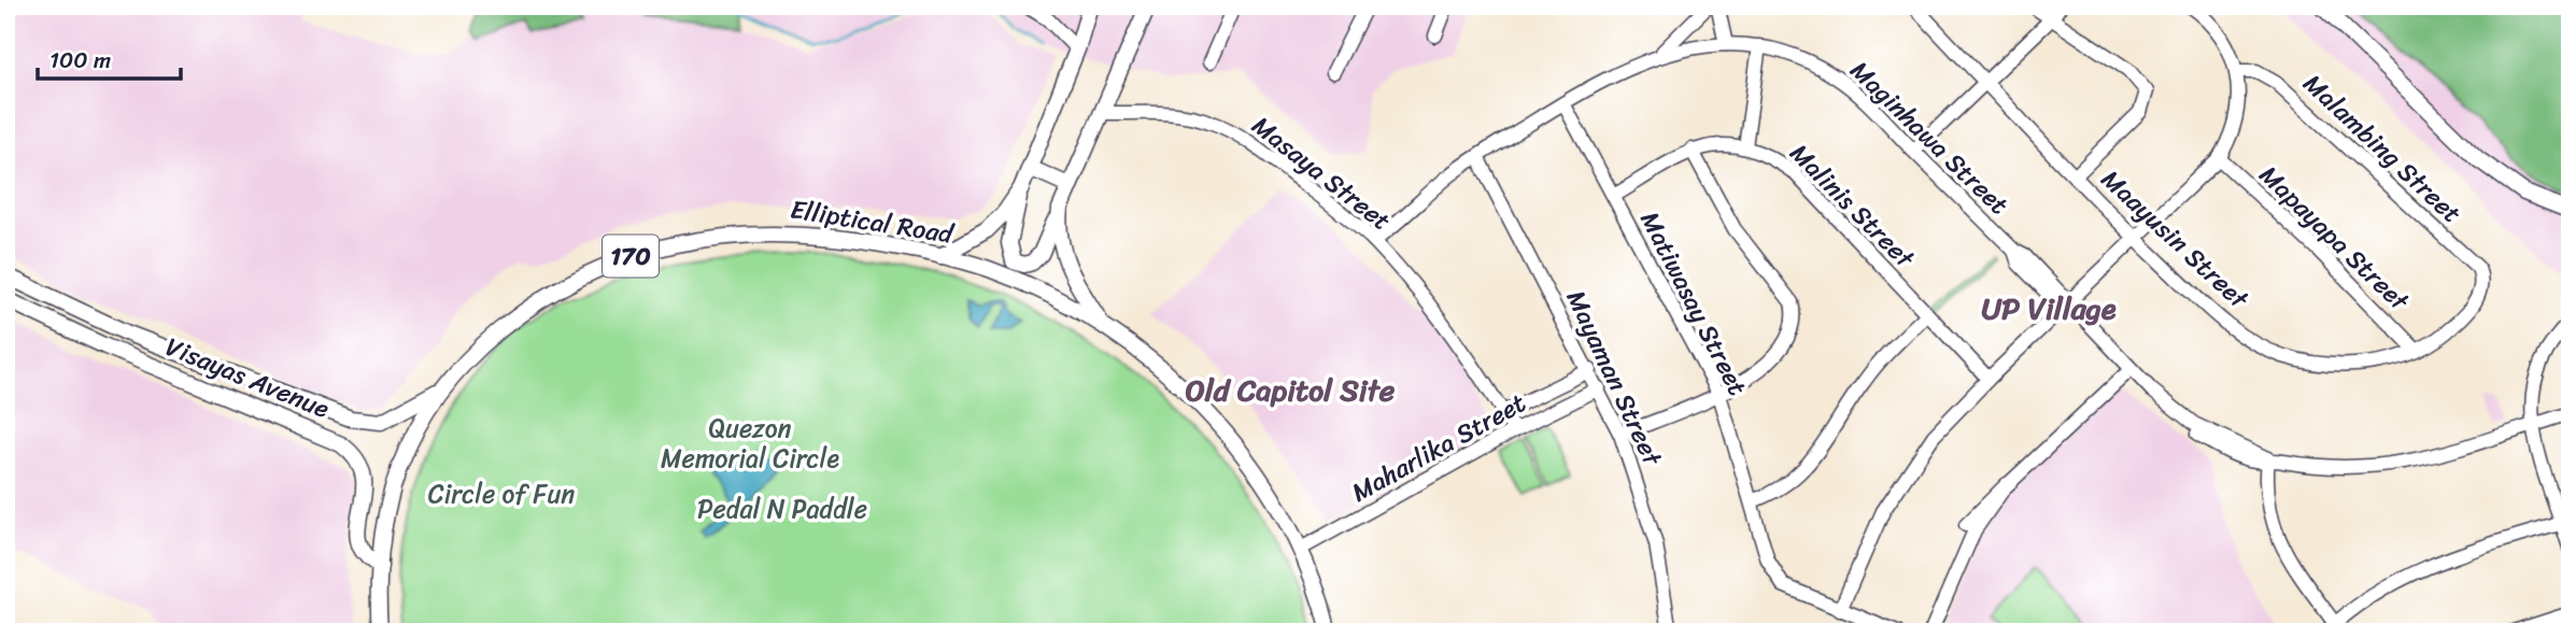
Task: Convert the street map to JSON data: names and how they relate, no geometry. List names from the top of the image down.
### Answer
{
  "streets": {
    "main road": ["Elliptical Road", "170", "Visayas Avenue"],
    "street": [
      "Maginhawa Street",
      "Malambing Street",
      "Masaya Street",
      "Malinis Street",
      "Mapayapa Street",
      "Maayusin Street",
      "Matiwasay Street",
      "Mayaman Street",
      "Maharlika Street"
    ]
  },
  "crossings": [
    ["Maginhawa Street", "Masaya Street"],
    ["Maginhawa Street", "Matiwasay Street"],
    ["Maginhawa Street", "Mayaman Street"],
    ["Malambing Street", "Maayusin Street"],
    ["Masaya Street", "170"],
    ["Masaya Street", "Maharlika Street"],
    ["Malinis Street", "Matiwasay Street"],
    ["Elliptical Road", "170"],
    ["Elliptical Road", "Visayas Avenue"],
    ["Elliptical Road", "Maharlika Street"],
    ["Mapayapa Street", "Maayusin Street"],
    ["Mayaman Street", "Maharlika Street"]
  ],
  "districts": ["UP Village", "Old Capitol Site"],
  "parks": ["Quezon Memorial Circle", "Circle of Fun", "Pedal N Paddle"],
  "scale_bar": "100 m"
}
